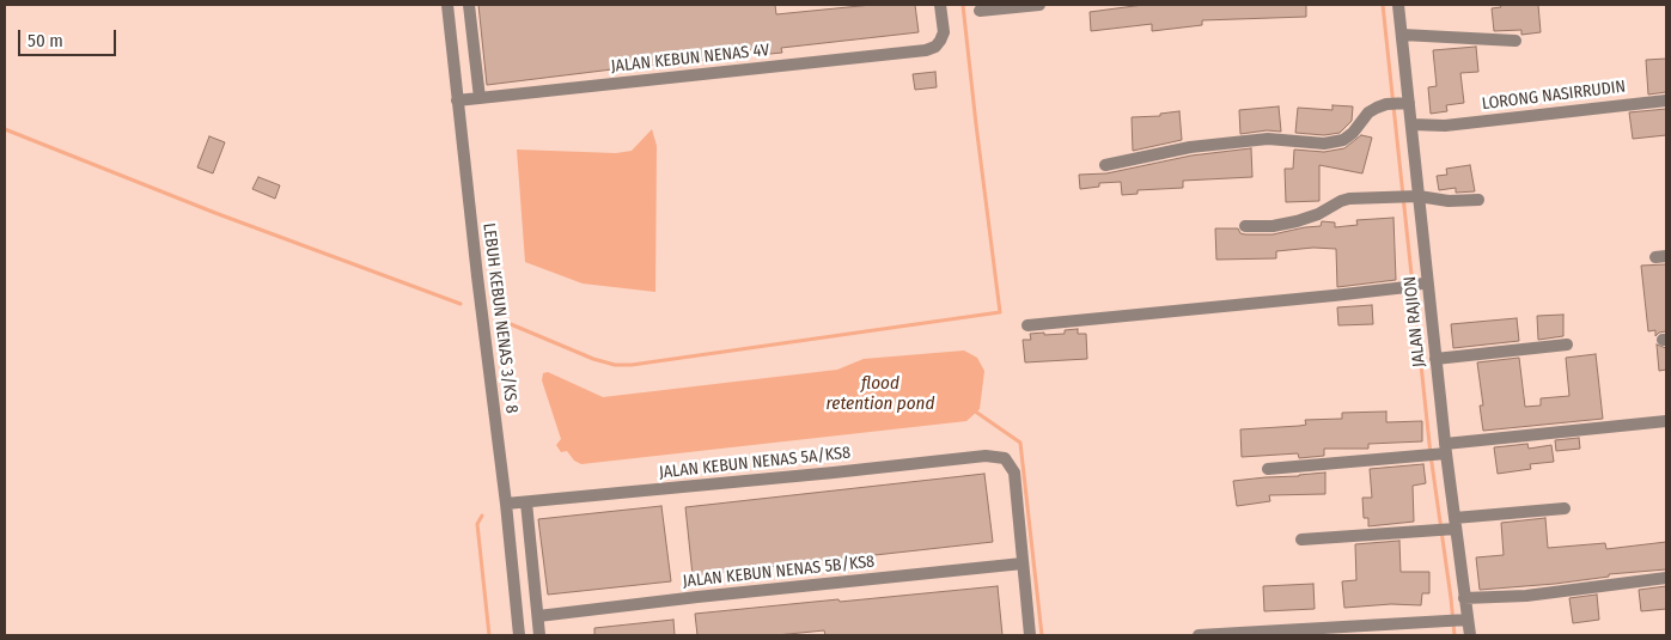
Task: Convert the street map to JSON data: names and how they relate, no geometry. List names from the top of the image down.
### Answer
{
  "streets": {
    "street": [
      "JALAN KEBUN NENAS 4V",
      "LORONG NASIRRUDIN",
      "LEBUH KEBUN NENAS 3/KS 8",
      "JALAN RAJION",
      "JALAN KEBUN NENAS 5A/KS8",
      "JALAN KEBUN NENAS 5B/KS8"
    ]
  },
  "crossings": [
    ["JALAN KEBUN NENAS 4V", "LEBUH KEBUN NENAS 3/KS 8"],
    ["LORONG NASIRRUDIN", "JALAN RAJION"],
    ["LEBUH KEBUN NENAS 3/KS 8", "JALAN KEBUN NENAS 5A/KS8"],
    ["JALAN KEBUN NENAS 5A/KS8", "JALAN KEBUN NENAS 5B/KS8"]
  ],
  "water": ["flood retention pond"],
  "scale_bar": "50 m"
}
